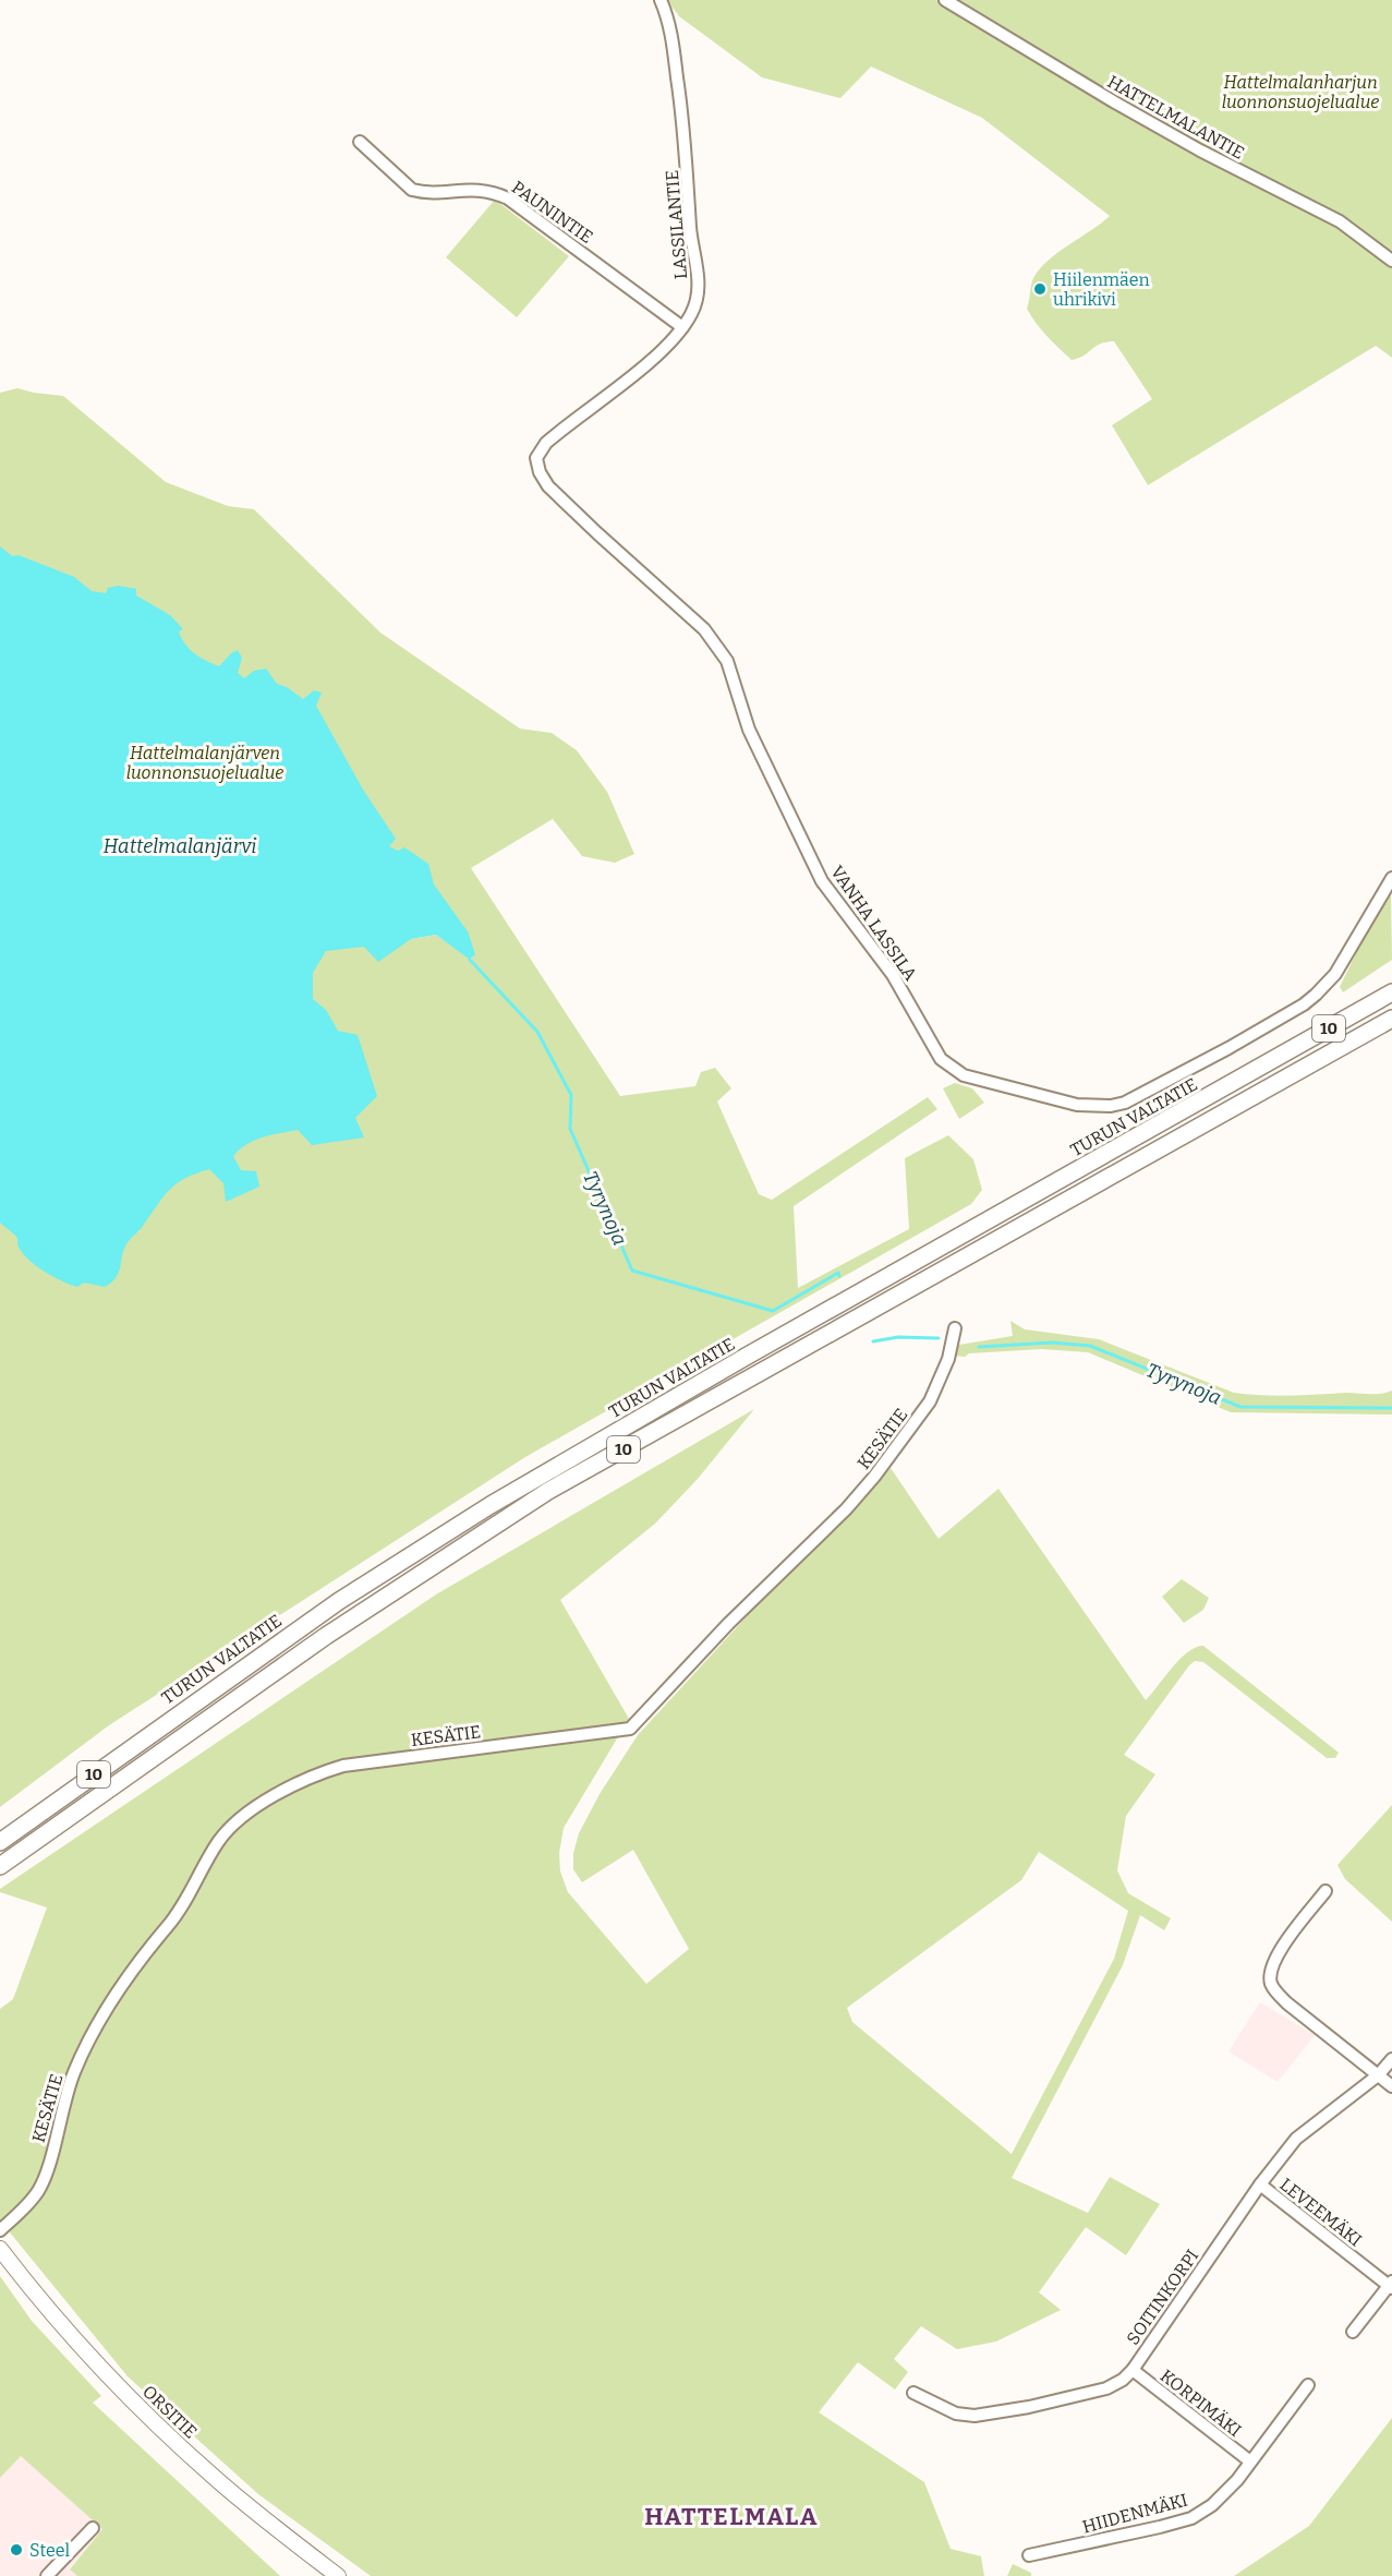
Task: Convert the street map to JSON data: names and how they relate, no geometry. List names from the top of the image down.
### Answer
{
  "streets": {
    "highway": ["10", "TURUN VALTATIE"],
    "main road": ["ORSITIE"],
    "street": [
      "HATTELMALANTIE",
      "PAUNINTIE",
      "LASSILANTIE",
      "VANHA LASSILA",
      "KESÄTIE",
      "LEVEEMÄKI",
      "SOITINKORPI",
      "KORPIMÄKI",
      "HIIDENMÄKI"
    ]
  },
  "crossings": [
    ["PAUNINTIE", "LASSILANTIE"],
    ["LASSILANTIE", "VANHA LASSILA"],
    ["LEVEEMÄKI", "SOITINKORPI"],
    ["SOITINKORPI", "KORPIMÄKI"],
    ["KORPIMÄKI", "HIIDENMÄKI"]
  ],
  "districts": ["HATTELMALA"],
  "water": ["Hattelmalanjärvi", "Tyrynoja"],
  "parks": ["Hattelmalanharjun luonnonsuojelualue", "Hattelmalanjärven luonnonsuojelualue"],
  "places": ["Hiilenmäen uhrikivi", "Steel"]
}
